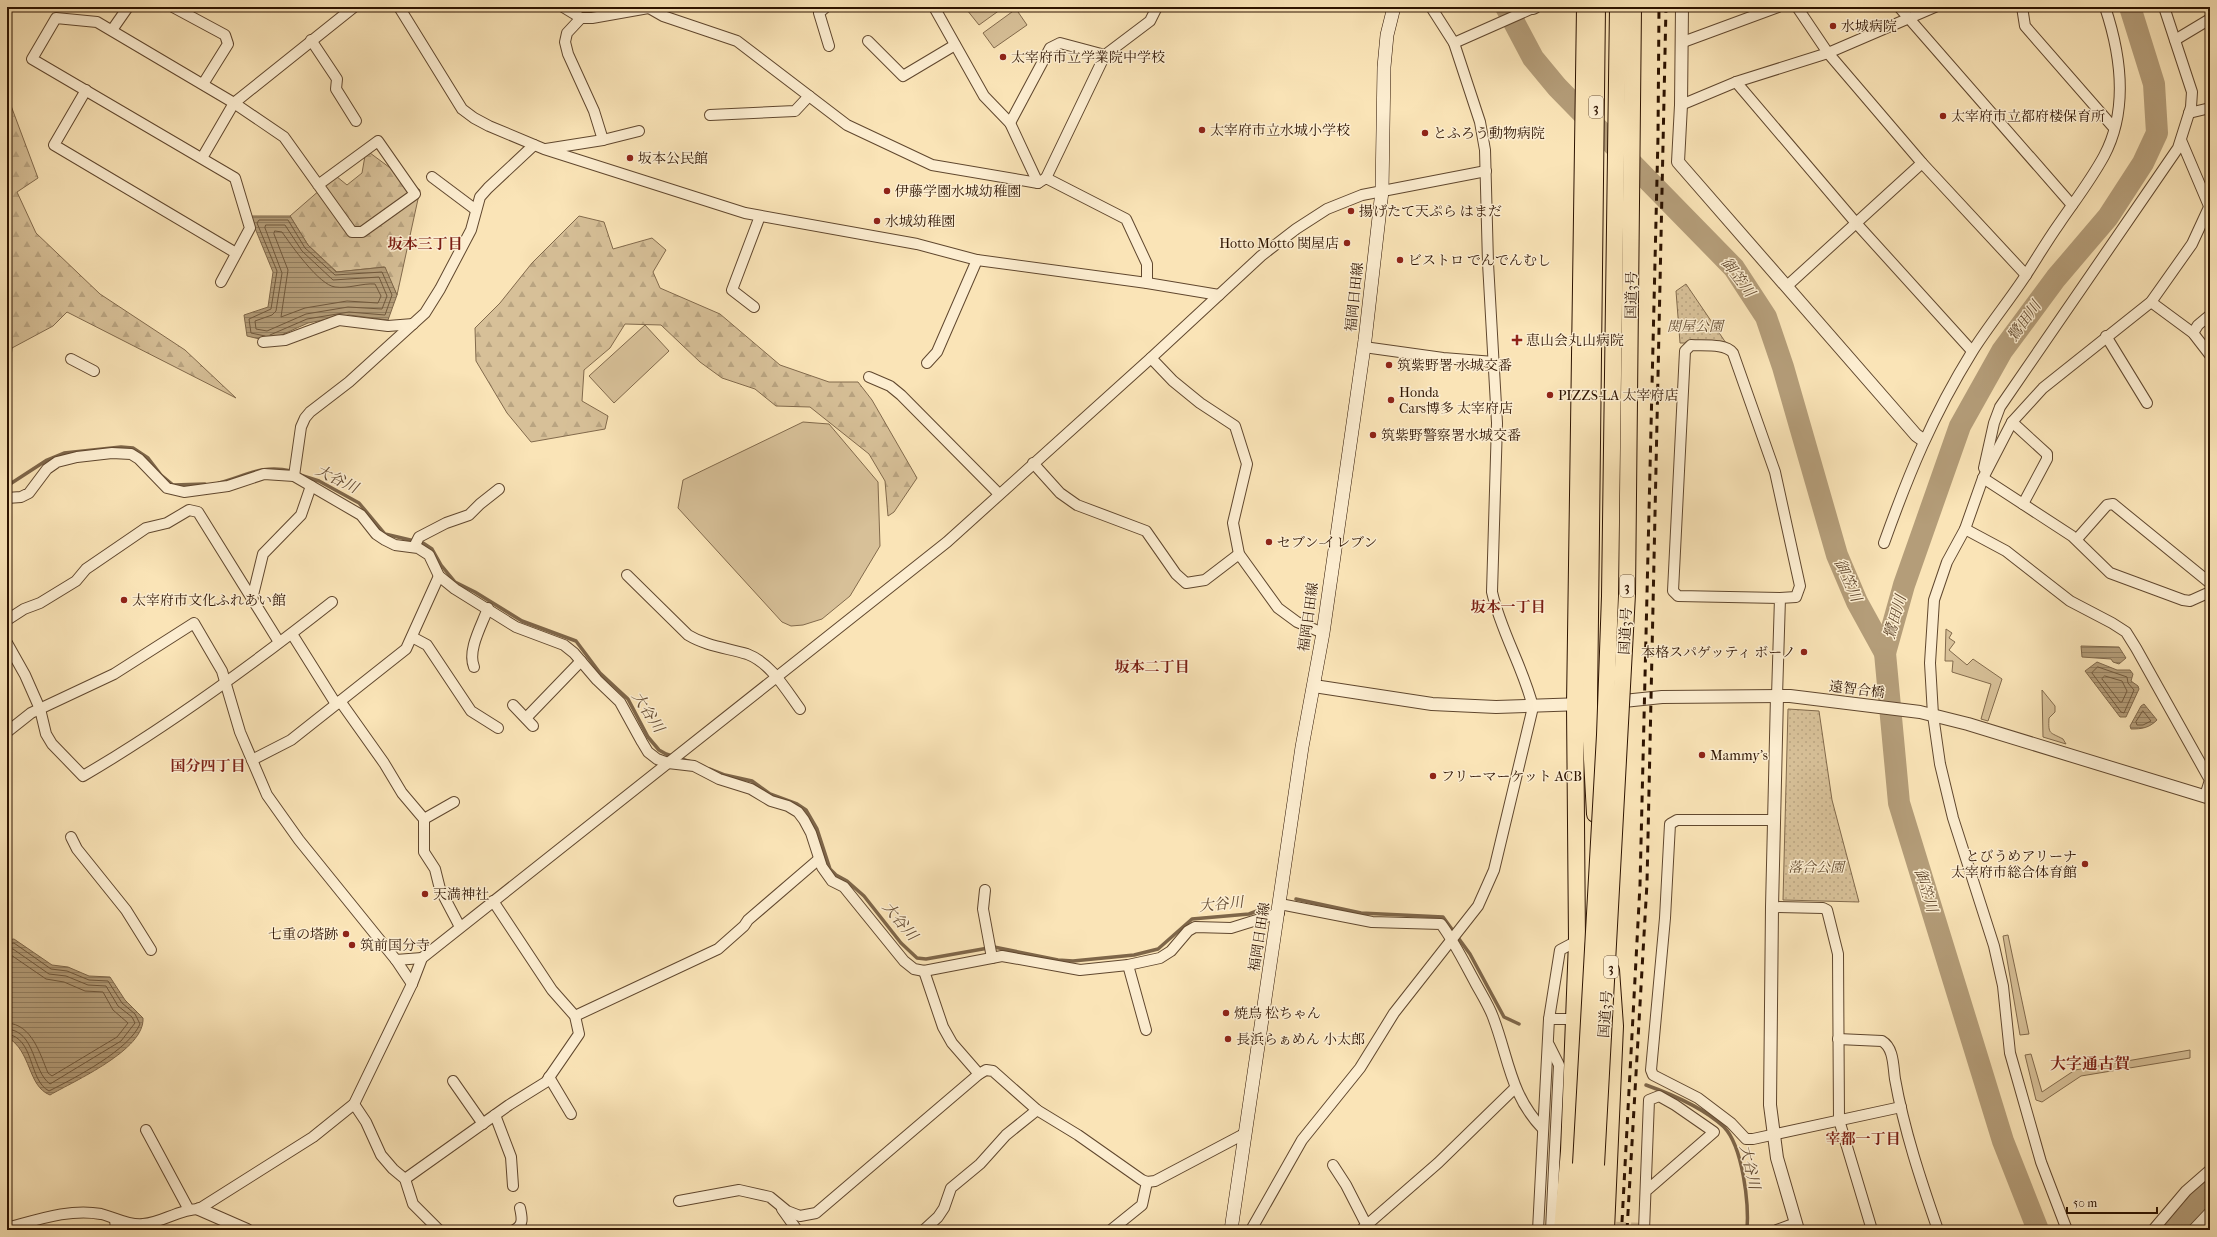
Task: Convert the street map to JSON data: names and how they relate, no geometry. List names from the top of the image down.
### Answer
{
  "streets": {
    "highway": ["3", "国道3号"],
    "main road": ["福岡日田線"],
    "street": ["遠智合橋"]
  },
  "crossings": [
    ["3", "遠智合橋"],
    ["福岡日田線", "遠智合橋"]
  ],
  "districts": [
    "坂本三丁目",
    "坂本一丁目",
    "坂本二丁目",
    "国分四丁目",
    "大字通古賀",
    "宰都一丁目"
  ],
  "water": ["御笠川", "鷺田川", "大谷川"],
  "parks": ["関屋公園", "落合公園"],
  "places": {
    "other": [
      "水城病院",
      "太宰府市立学業院中学校",
      "太宰府市立都府楼保育所",
      "太宰府市立水城小学校",
      "とふろう動物病院",
      "坂本公民館",
      "伊藤学園水城幼稚園",
      "揚げたて天ぷら はまだ",
      "水城幼稚園",
      "Hotto Motto 関屋店",
      "ビストロ でんでんむし",
      "筑紫野署 水城交番",
      "PIZZS-LA 太宰府店",
      "Honda Cars博多 太宰府店",
      "筑紫野警察署水城交番",
      "セブン-イレブン",
      "太宰府市文化ふれあい館",
      "本格スパゲッティ ボーノ",
      "Mammy's",
      "フリーマーケット ACB",
      "とびうめアリーナ 太宰府市総合体育館",
      "天満神社",
      "七重の塔跡",
      "筑前国分寺",
      "焼鳥 松ちゃん",
      "長浜らぁめん 小太郎"
    ],
    "health": ["恵山会丸山病院"]
  },
  "scale_bar": "50 m"
}
